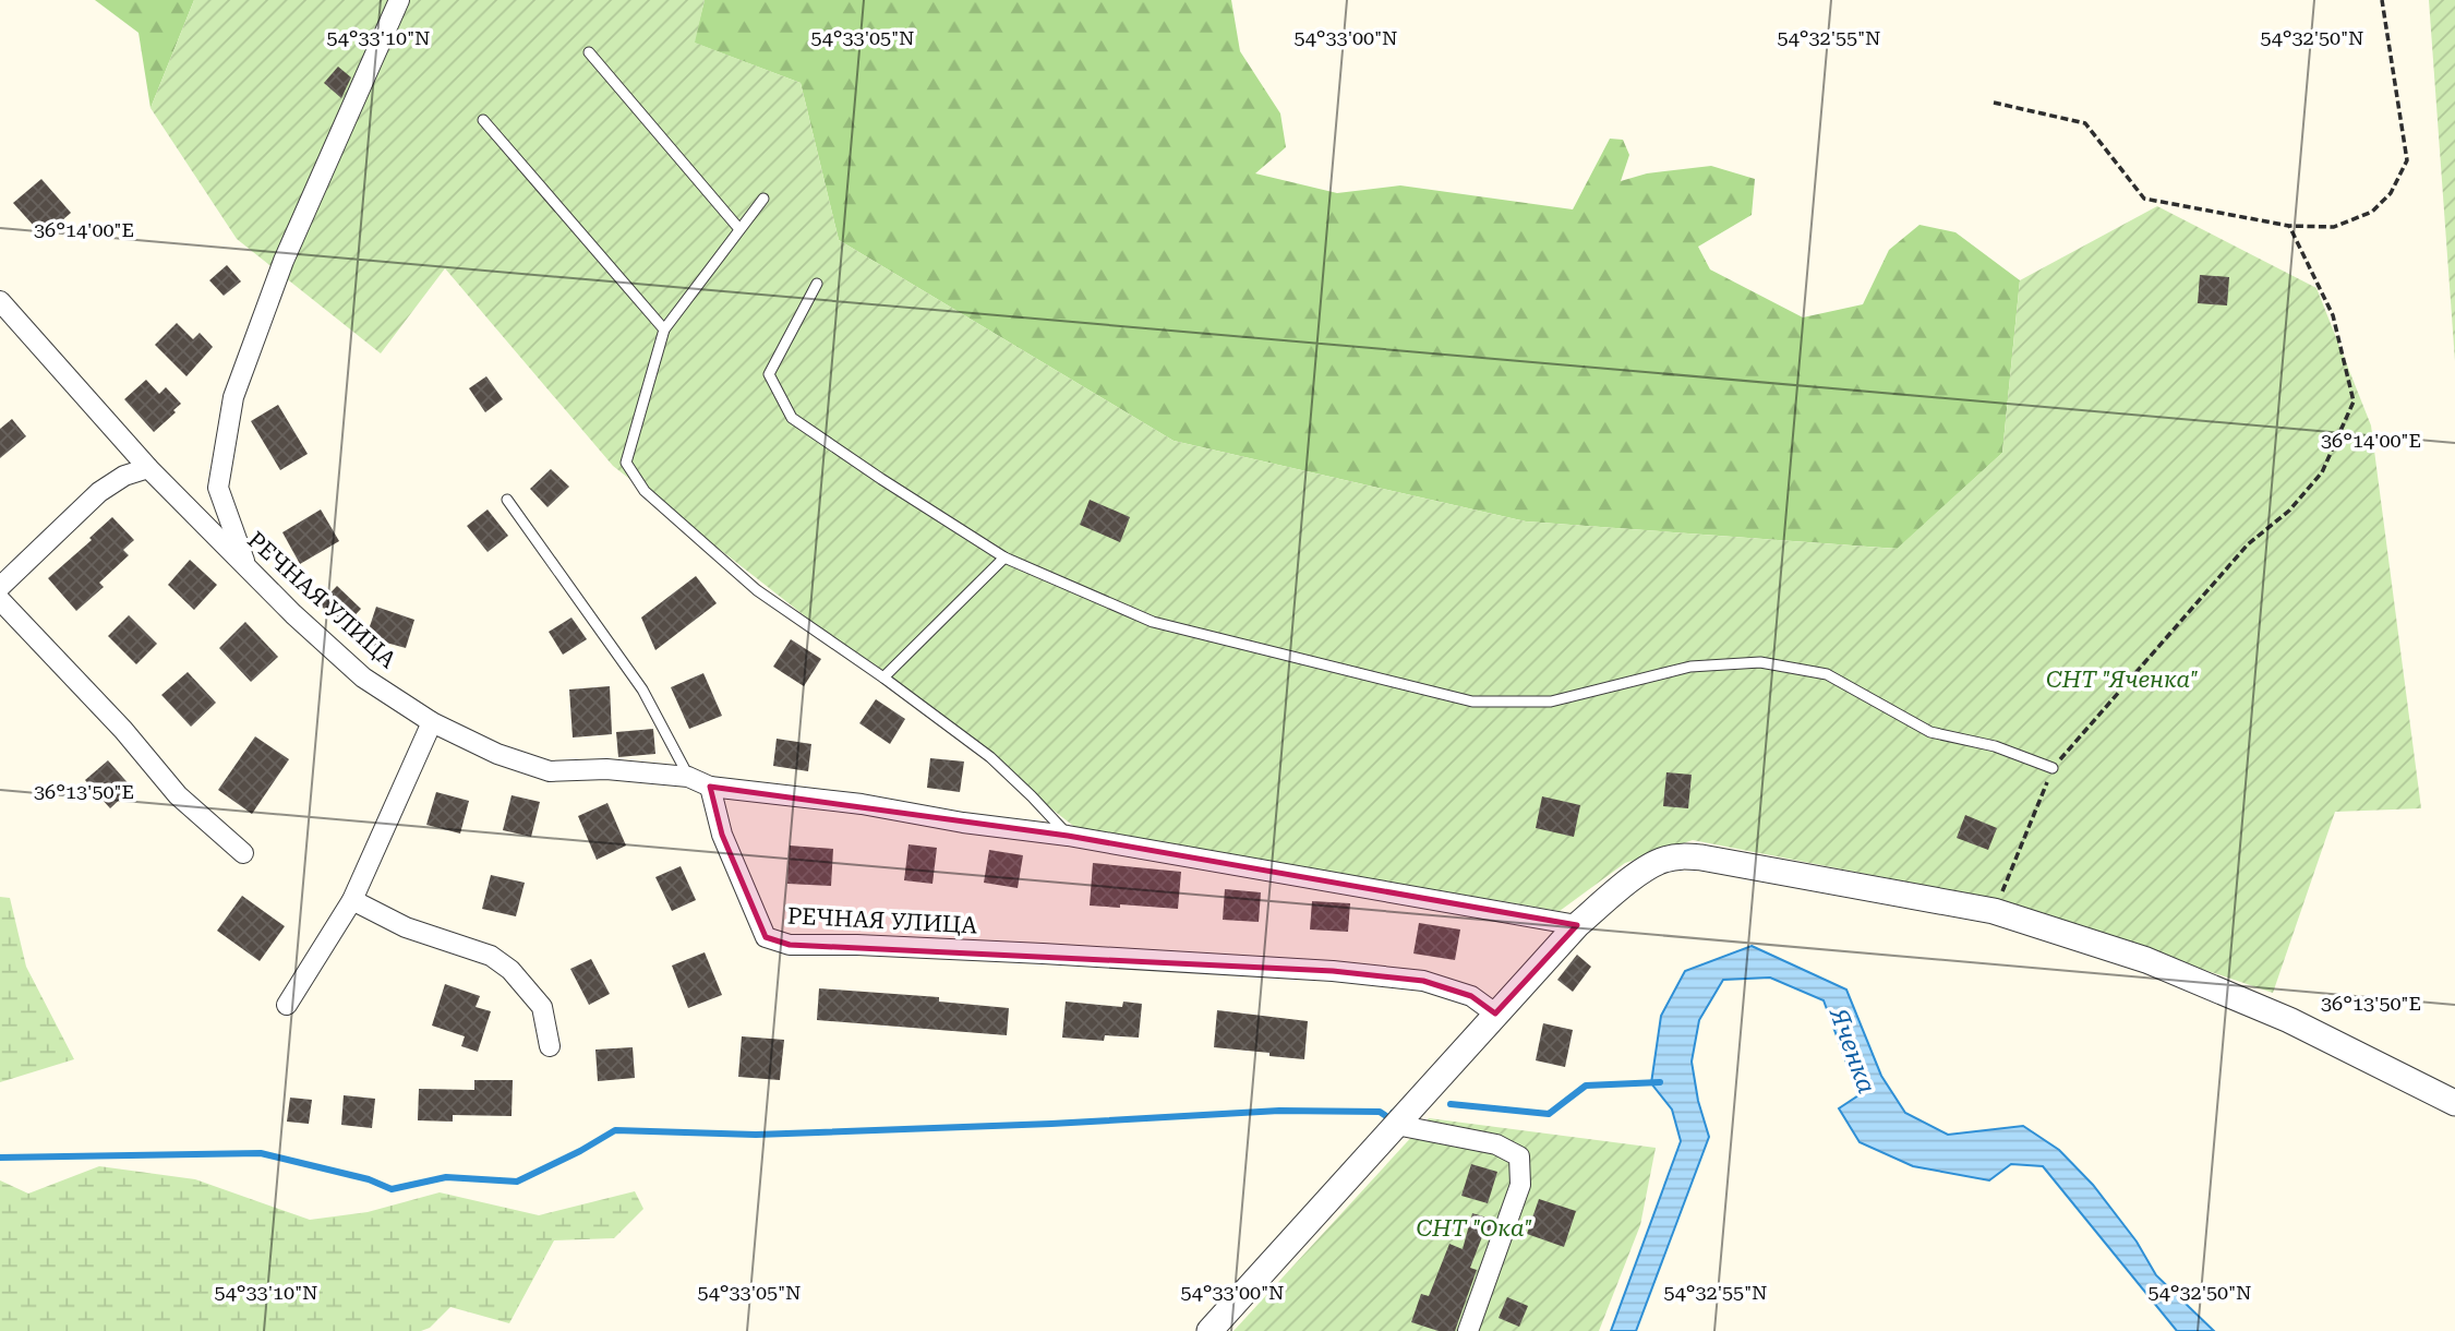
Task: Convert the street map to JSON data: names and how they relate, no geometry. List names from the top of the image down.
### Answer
{
  "streets": {
    "street": ["РЕЧНАЯ УЛИЦА"]
  },
  "water": ["Яченка"],
  "parks": ["СНТ \"Яченка\"", "СНТ \"Ока\""],
  "coordinates": [
    "54°33'10\"N",
    "54°33'05\"N",
    "54°33'00\"N",
    "54°32'55\"N",
    "54°32'50\"N",
    "36°14'00\"E",
    "36°13'50\"E"
  ]
}
